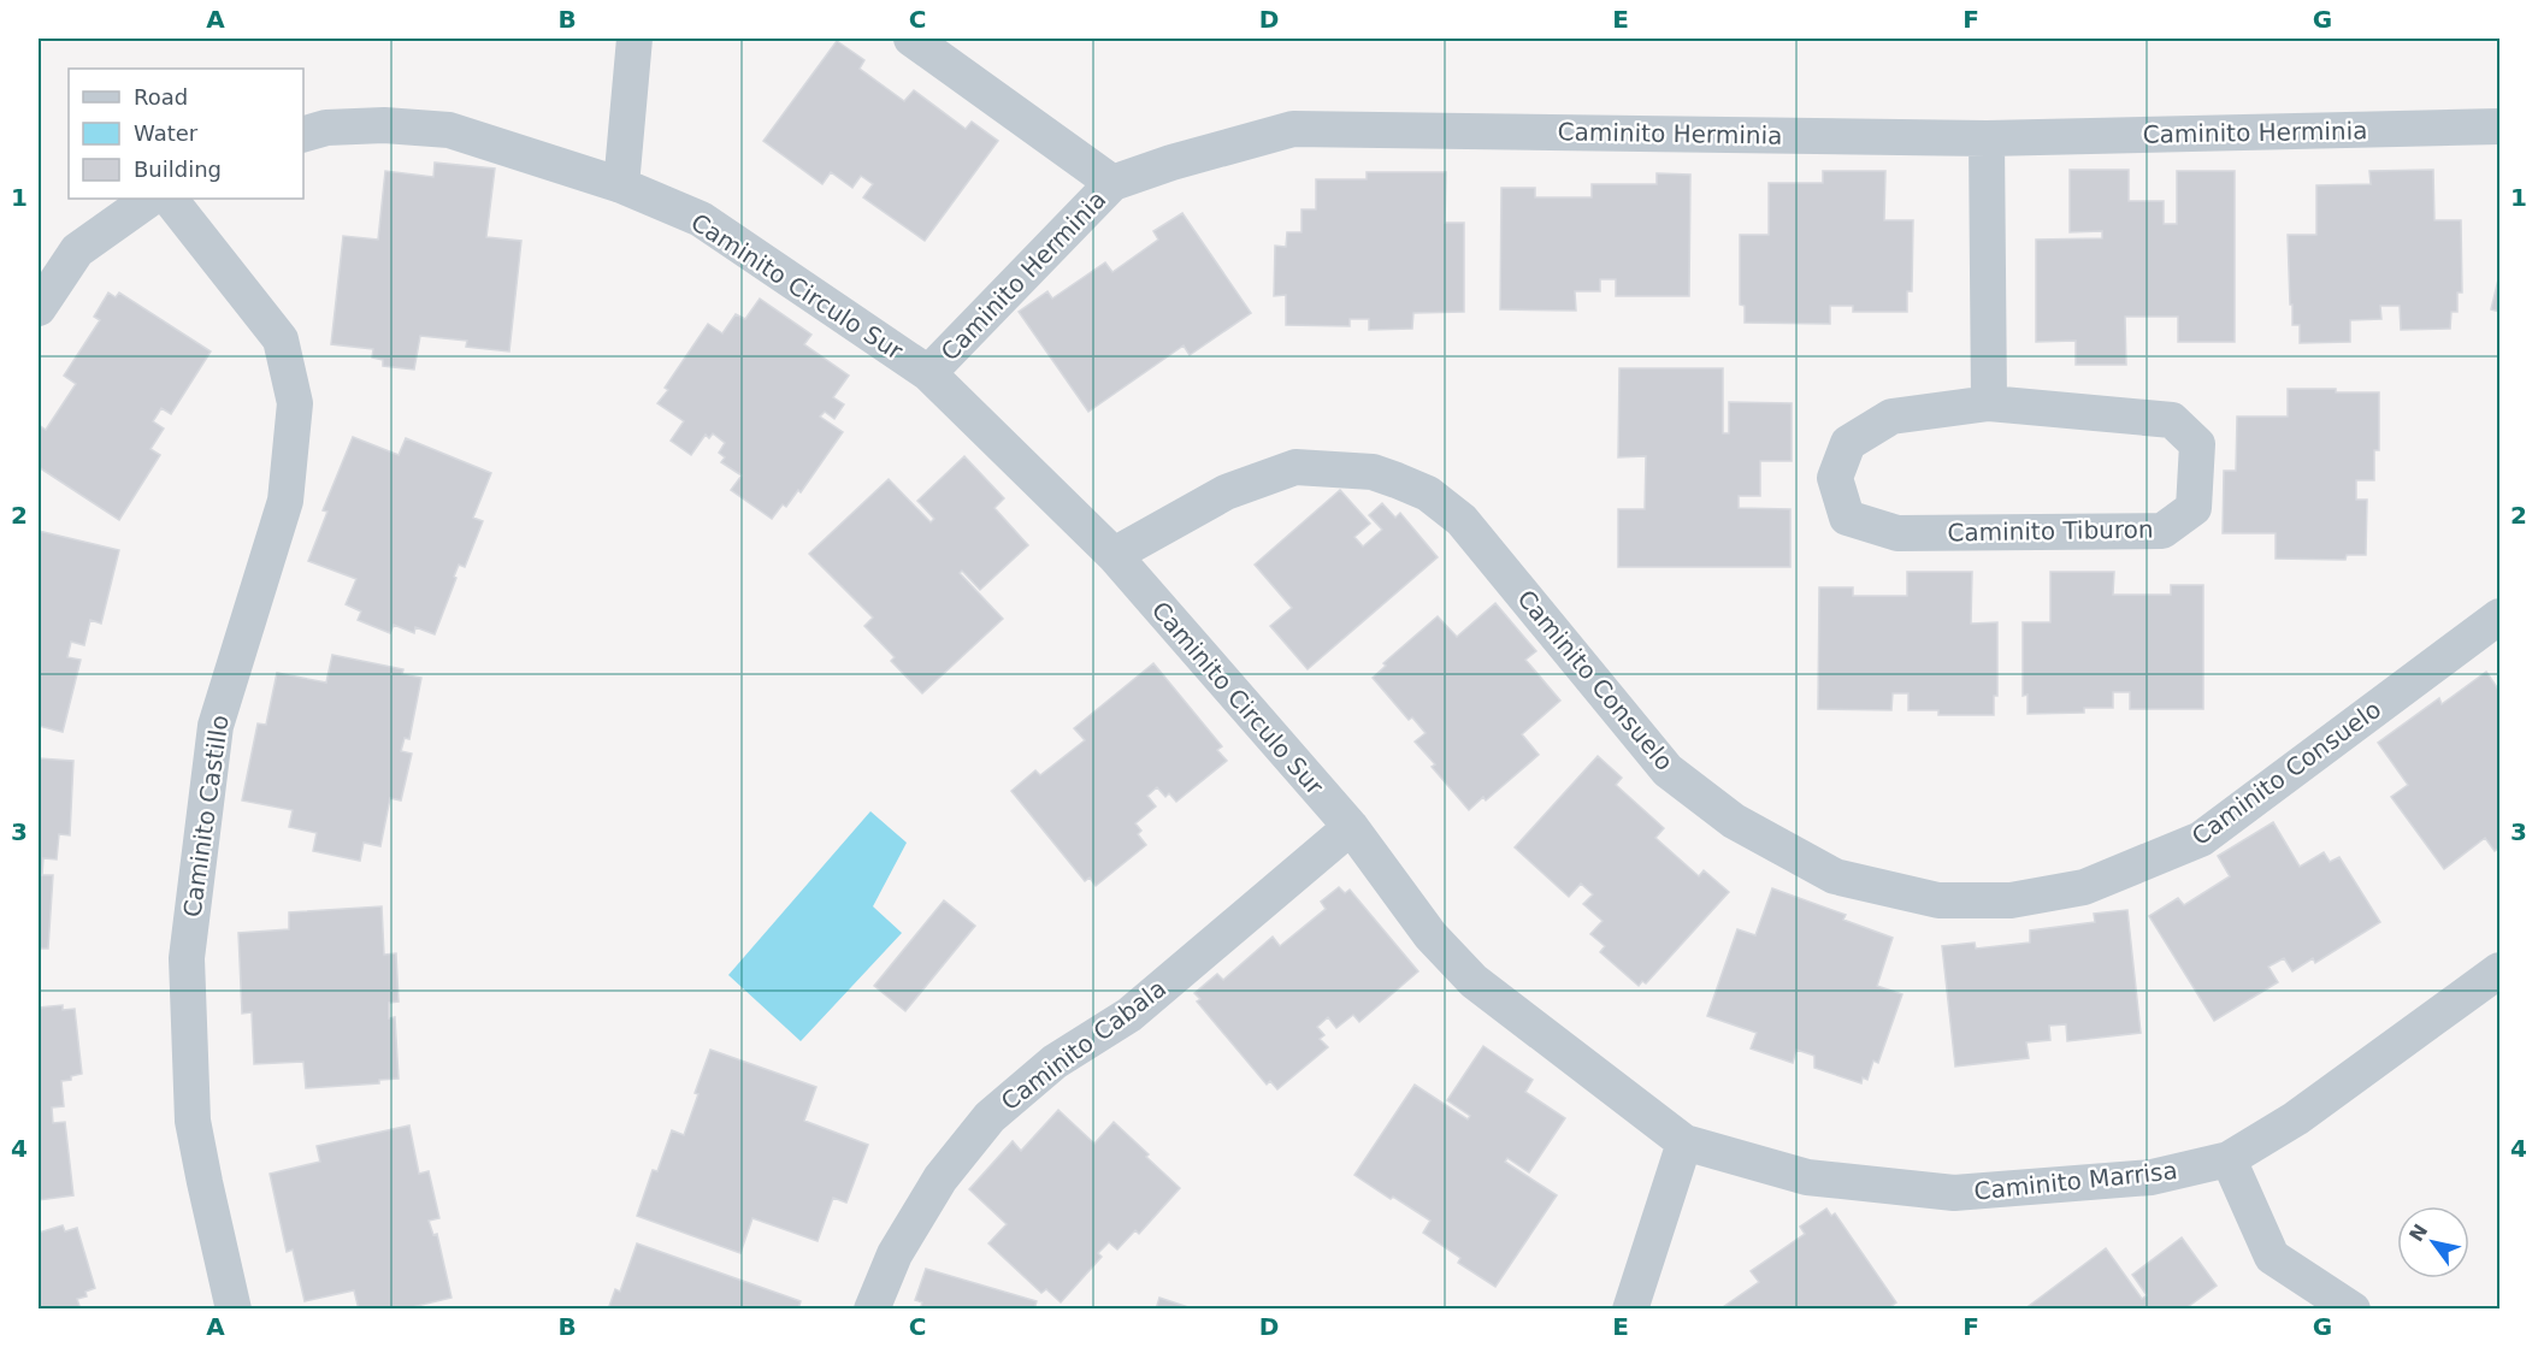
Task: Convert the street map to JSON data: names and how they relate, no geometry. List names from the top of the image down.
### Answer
{
  "streets": {
    "street": [
      "Caminito Herminia",
      "Caminito Circulo Sur",
      "Caminito Tiburon",
      "Caminito Consuelo",
      "Caminito Castillo",
      "Caminito Cabala",
      "Caminito Marrisa"
    ]
  },
  "crossings": [
    ["Caminito Herminia", "Caminito Circulo Sur"],
    ["Caminito Circulo Sur", "Caminito Consuelo"],
    ["Caminito Circulo Sur", "Caminito Cabala"],
    ["Caminito Circulo Sur", "Caminito Marrisa"]
  ],
  "legend": ["Road", "Water", "Building"],
  "north": "top left",
  "grid": {
    "columns": [
      "A",
      "B",
      "C",
      "D",
      "E",
      "F",
      "G"
    ],
    "rows": [
      "1",
      "2",
      "3",
      "4"
    ]
  }
}
